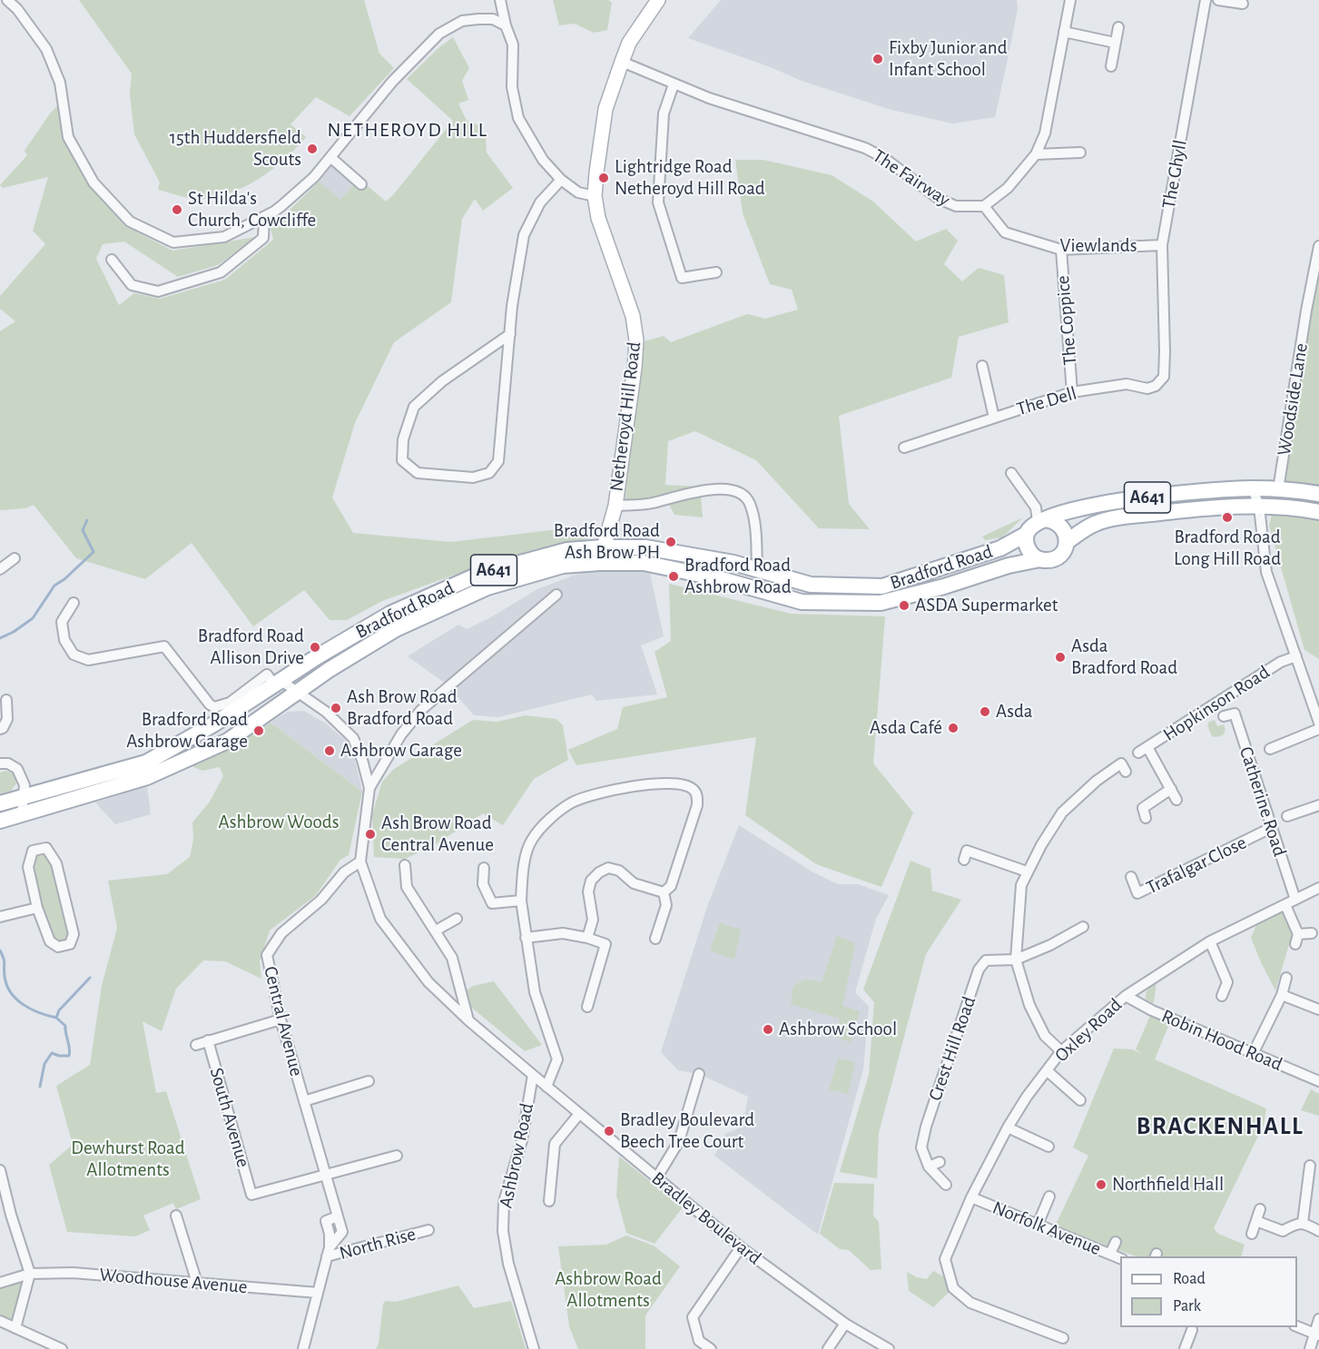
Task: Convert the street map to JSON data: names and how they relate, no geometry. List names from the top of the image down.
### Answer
{
  "streets": {
    "main road": ["A641", "Bradford Road"],
    "street": [
      "The Ghyll",
      "The Fairway",
      "Viewlands",
      "The Coppice",
      "Woodside Lane",
      "The Dell",
      "Netheroyd Hill Road",
      "Hopkinson Road",
      "Catherine Road",
      "Trafalgar Close",
      "Central Avenue",
      "Oxley Road",
      "Robin Hood Road",
      "Crest Hill Road",
      "South Avenue",
      "Ashbrow Road",
      "Bradley Boulevard",
      "Norfolk Avenue",
      "North Rise",
      "Woodhouse Avenue"
    ]
  },
  "crossings": [
    ["The Ghyll", "Viewlands"],
    ["The Ghyll", "The Dell"],
    ["The Fairway", "Viewlands"],
    ["Viewlands", "The Coppice"],
    ["The Coppice", "The Dell"],
    ["Woodside Lane", "Bradford Road"],
    ["Netheroyd Hill Road", "Bradford Road"],
    ["A641", "Bradford Road"],
    ["Catherine Road", "Trafalgar Close"],
    ["Catherine Road", "Oxley Road"],
    ["Central Avenue", "South Avenue"],
    ["Central Avenue", "North Rise"],
    ["Oxley Road", "Robin Hood Road"],
    ["Oxley Road", "Norfolk Avenue"],
    ["Ashbrow Road", "Bradley Boulevard"]
  ],
  "districts": ["NETHEROYD HILL", "BRACKENHALL"],
  "parks": ["Ashbrow Woods", "Dewhurst Road Allotments", "Ashbrow Road Allotments"],
  "places": [
    "Fixby Junior and Infant School",
    "15th Huddersfield Scouts",
    "Lightridge Road Netheroyd Hill Road",
    "St Hilda's Church, Cowcliffe",
    "Bradford Road Long Hill Road",
    "Bradford Road Ash Brow PH",
    "Bradford Road Ashbrow Road",
    "ASDA Supermarket",
    "Bradford Road Allison Drive",
    "Asda Bradford Road",
    "Ash Brow Road Bradford Road",
    "Asda",
    "Asda Café",
    "Bradford Road Ashbrow Garage",
    "Ashbrow Garage",
    "Ash Brow Road Central Avenue",
    "Ashbrow School",
    "Bradley Boulevard Beech Tree Court",
    "Northfield Hall"
  ],
  "legend": ["Road", "Park"]
}
